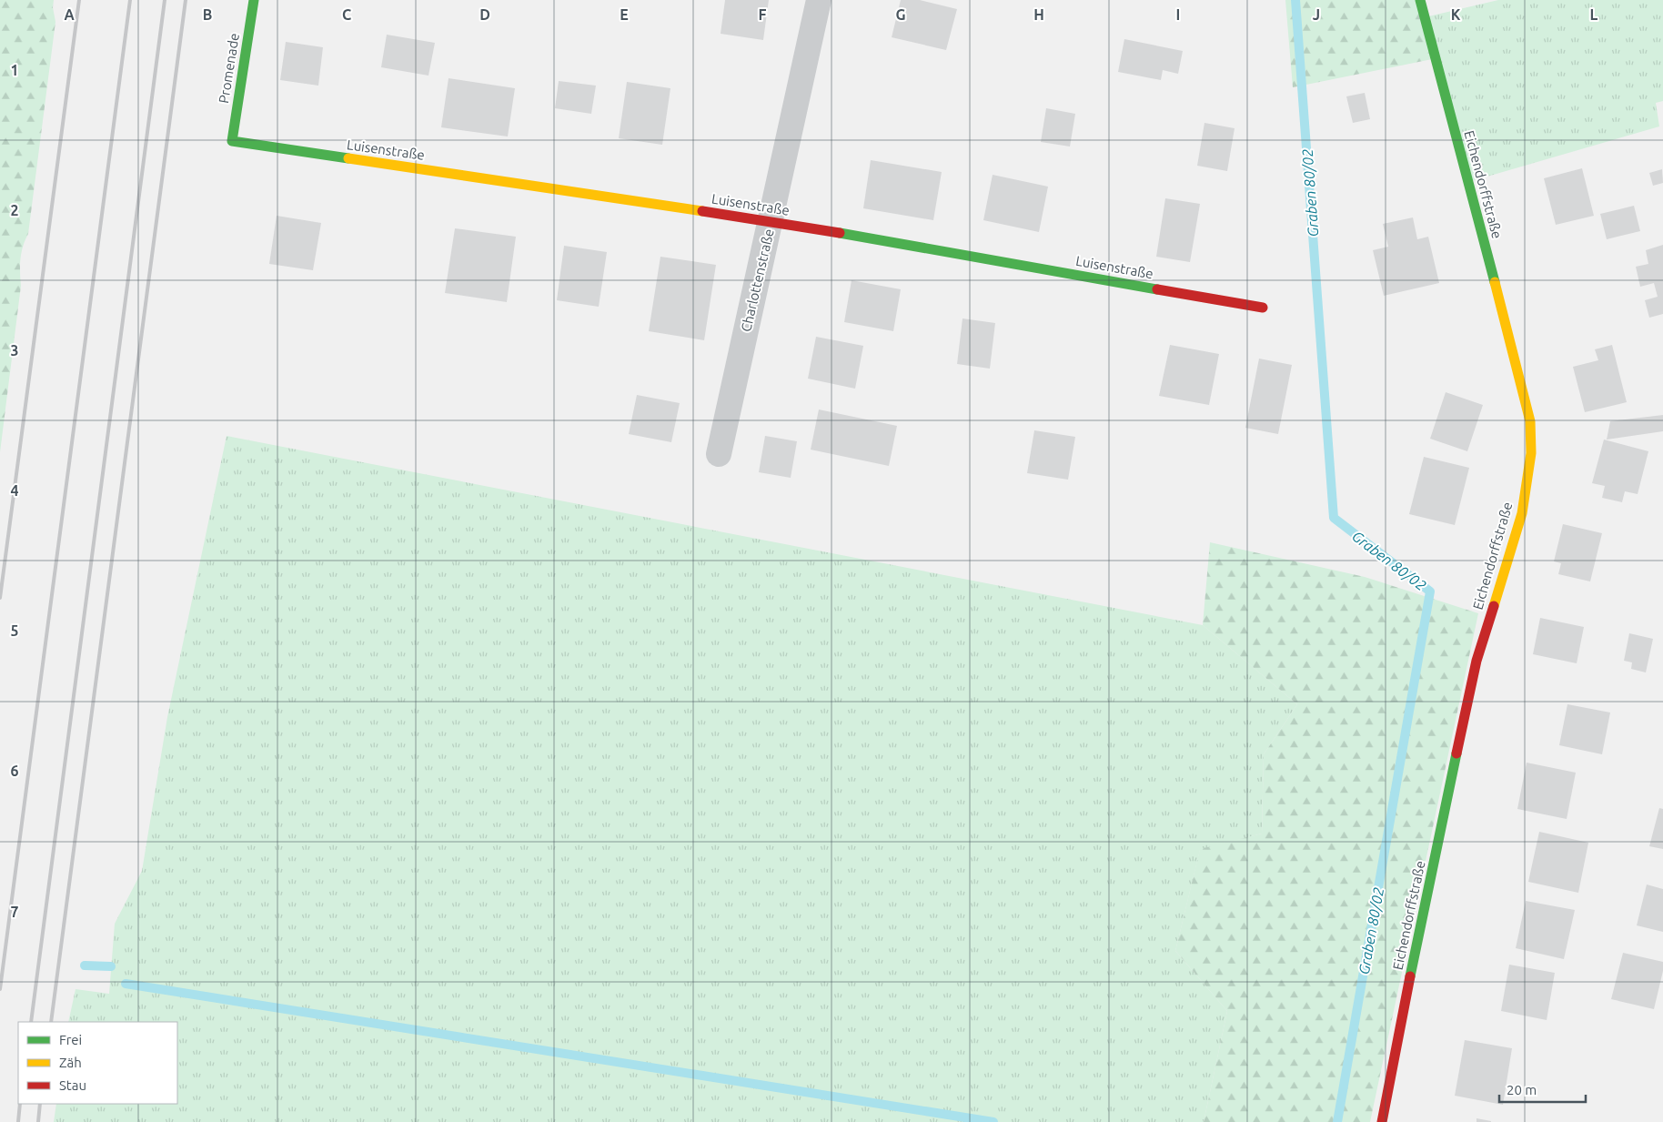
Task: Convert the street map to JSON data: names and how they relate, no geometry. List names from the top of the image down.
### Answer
{
  "streets": {
    "street": [
      "Promenade",
      "Luisenstraße",
      "Eichendorffstraße",
      "Charlottenstraße"
    ]
  },
  "crossings": [
    ["Promenade", "Luisenstraße"],
    ["Luisenstraße", "Charlottenstraße"]
  ],
  "water": ["Graben 80/02"],
  "legend": ["Frei", "Zäh", "Stau"],
  "scale_bar": "20 m",
  "grid": {
    "columns": [
      "A",
      "B",
      "C",
      "D",
      "E",
      "F",
      "G",
      "H",
      "I",
      "J",
      "K",
      "L"
    ],
    "rows": [
      "1",
      "2",
      "3",
      "4",
      "5",
      "6",
      "7"
    ]
  }
}
